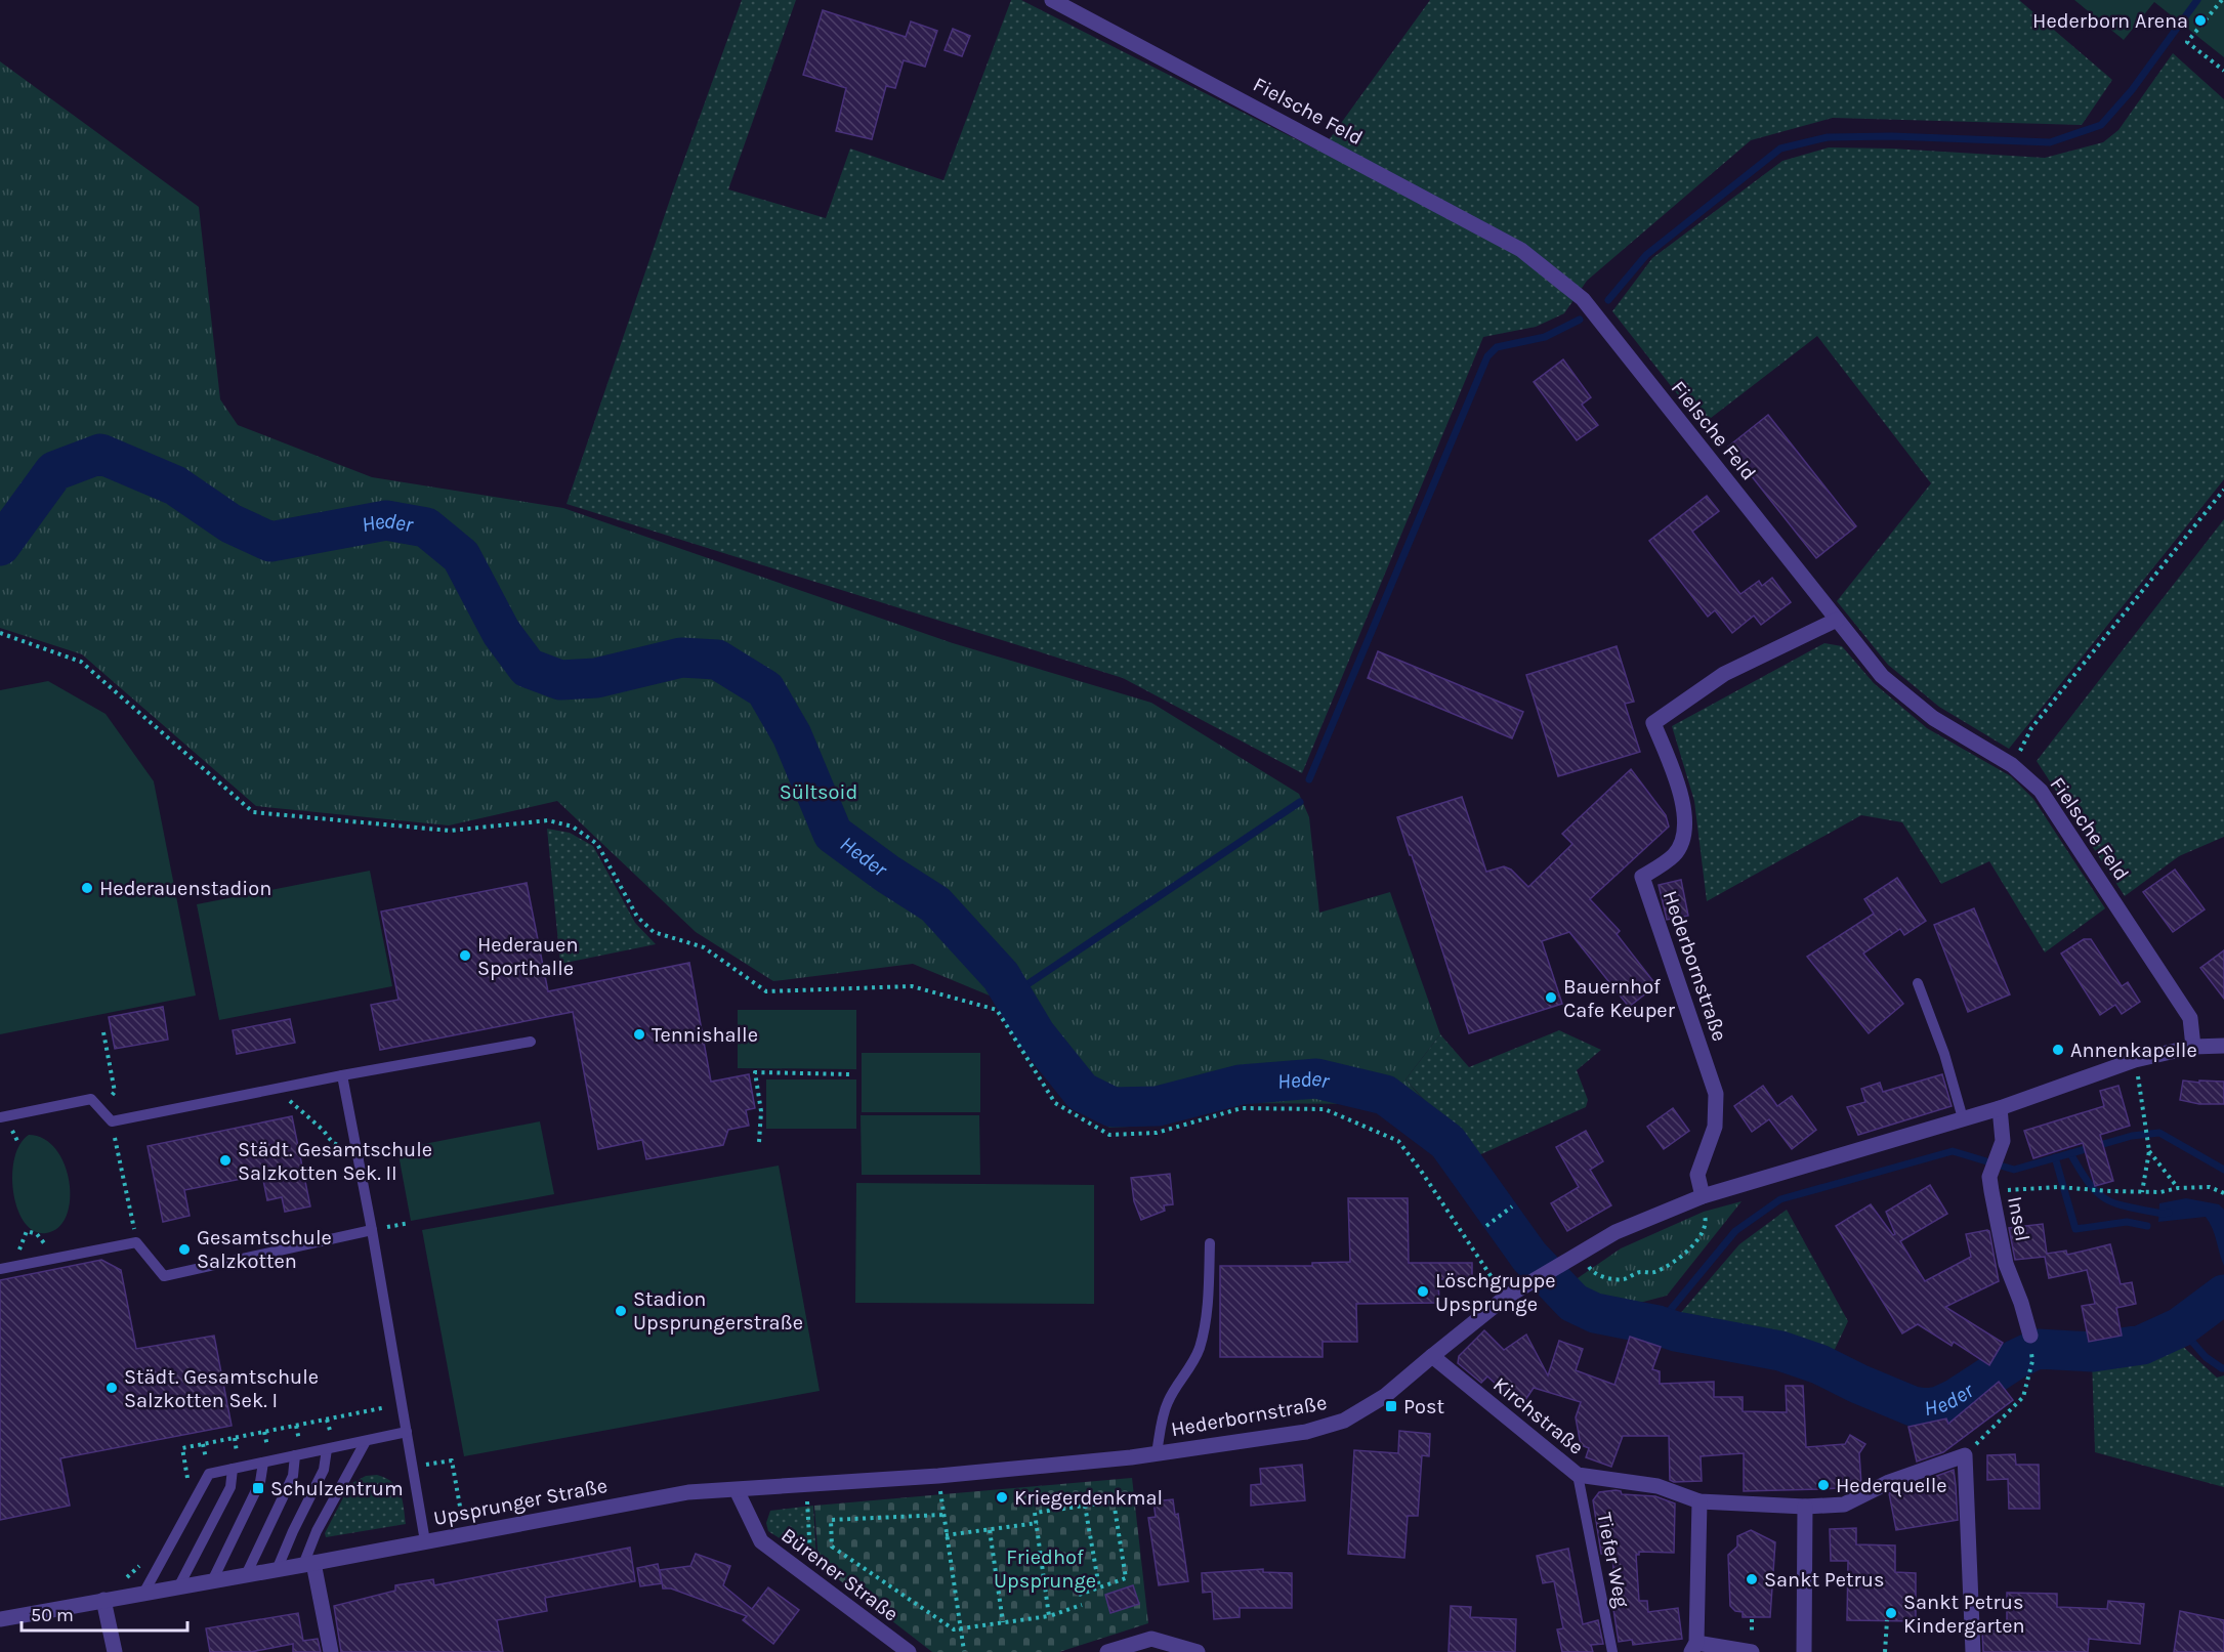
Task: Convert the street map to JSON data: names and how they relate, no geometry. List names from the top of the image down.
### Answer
{
  "streets": {
    "street": [
      "Fielsche Feld",
      "Hederbornstraße",
      "Insel",
      "Kirchstraße",
      "Upsprunger Straße",
      "Bürener Straße"
    ],
    "lane": ["Tiefer Weg"]
  },
  "crossings": [
    ["Fielsche Feld", "Hederbornstraße"],
    ["Hederbornstraße", "Insel"],
    ["Hederbornstraße", "Kirchstraße"],
    ["Hederbornstraße", "Upsprunger Straße"],
    ["Hederbornstraße", "Bürener Straße"],
    ["Kirchstraße", "Tiefer Weg"],
    ["Upsprunger Straße", "Bürener Straße"]
  ],
  "water": ["Heder"],
  "parks": ["Sültsoid", "Friedhof Upsprunge"],
  "places": {
    "other": [
      "Hederborn Arena",
      "Hederauenstadion",
      "Hederauen Sporthalle",
      "Bauernhof Cafe Keuper",
      "Tennishalle",
      "Annenkapelle",
      "Städt. Gesamtschule Salzkotten Sek. II",
      "Gesamtschule Salzkotten",
      "Löschgruppe Upsprunge",
      "Stadion Upsprungerstraße",
      "Städt. Gesamtschule Salzkotten Sek. I",
      "Hederquelle",
      "Kriegerdenkmal",
      "Sankt Petrus",
      "Sankt Petrus Kindergarten"
    ],
    "transit": ["Post", "Schulzentrum"]
  },
  "scale_bar": "50 m"
}
